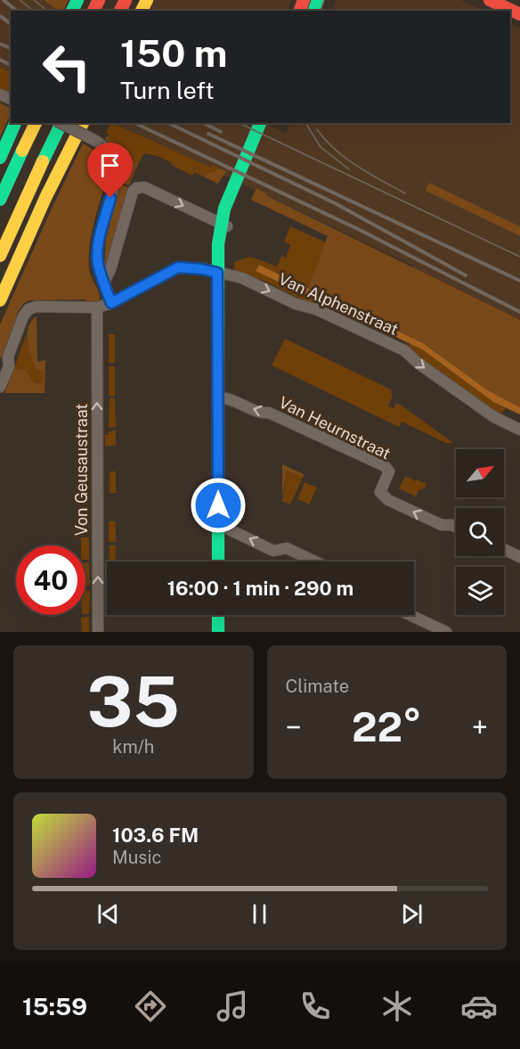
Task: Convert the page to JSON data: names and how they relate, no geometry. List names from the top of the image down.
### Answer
{
  "streets": {
    "street": ["Van Alphenstraat", "Van Heurnstraat", "Von Geusaustraat"]
  },
  "crossings": [
    ["Van Alphenstraat", "Von Geusaustraat"]
  ],
  "one_way": ["Van Alphenstraat", "Van Heurnstraat", "Von Geusaustraat"],
  "north": "top right",
  "page": {
    "turn": ["150 m", "Turn left"],
    "limit": "40",
    "trip": "16:00 · 1 min · 290 m",
    "tile": [
      ["35", "km/h"],
      "Climate"
    ],
    "heat": ["−", "22°", "+"],
    "song": ["103.6 FM", "Music"],
    "tabs": "15:59"
  }
}
